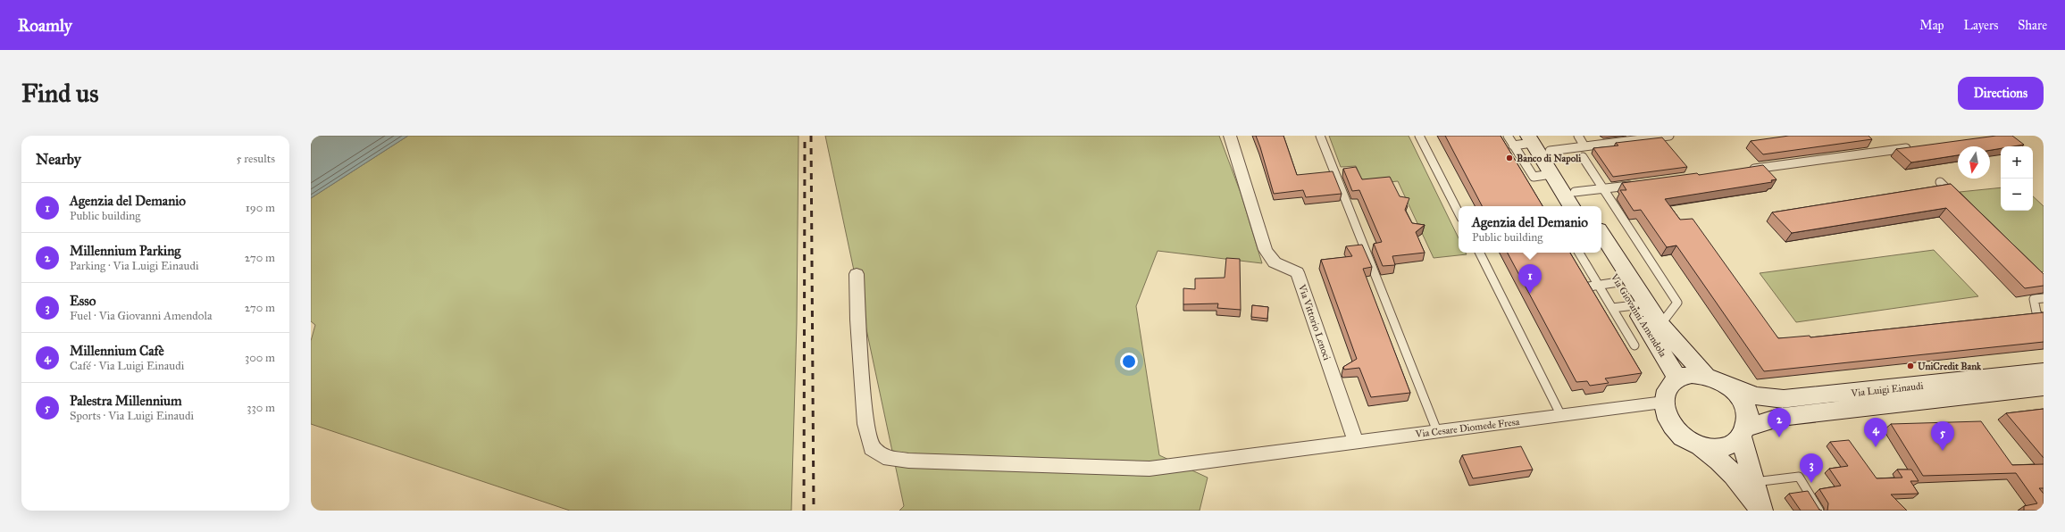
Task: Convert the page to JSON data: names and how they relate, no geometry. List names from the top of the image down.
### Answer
{
  "streets": {
    "main road": ["Via Giovanni Amendola", "Via Luigi Einaudi"],
    "street": ["Via Vittorio Lenoci", "Via Cesare Diomede Fresa"]
  },
  "crossings": [
    ["Via Giovanni Amendola", "Via Luigi Einaudi"],
    ["Via Giovanni Amendola", "Via Cesare Diomede Fresa"],
    ["Via Vittorio Lenoci", "Via Cesare Diomede Fresa"],
    ["Via Luigi Einaudi", "Via Cesare Diomede Fresa"]
  ],
  "places": ["Banco di Napoli", "UniCredit Bank"],
  "north": "bottom",
  "page": {
    "header": "Roamly",
    "nav": ["Map", "Layers", "Share"],
    "buttons": "Directions",
    "title": "Find us",
    "heading": ["Nearby", "5 results"],
    "map_buttons": ["+", "−"],
    "list": [
      {
        "mark": "1",
        "name": "Agenzia del Demanio",
        "note": "Public building",
        "value": "190 m"
      },
      {
        "mark": "2",
        "name": "Millennium Parking",
        "note": "Parking · Via Luigi Einaudi",
        "value": "270 m"
      },
      {
        "mark": "3",
        "name": "Esso",
        "note": "Fuel · Via Giovanni Amendola",
        "value": "270 m"
      },
      {
        "mark": "4",
        "name": "Millennium Cafè",
        "note": "Café · Via Luigi Einaudi",
        "value": "300 m"
      },
      {
        "mark": "5",
        "name": "Palestra Millennium",
        "note": "Sports · Via Luigi Einaudi",
        "value": "330 m"
      }
    ],
    "popup": ["Agenzia del Demanio", "Public building"],
    "pins": [
      "1",
      "2",
      "4",
      "5",
      "3"
    ]
  }
}
